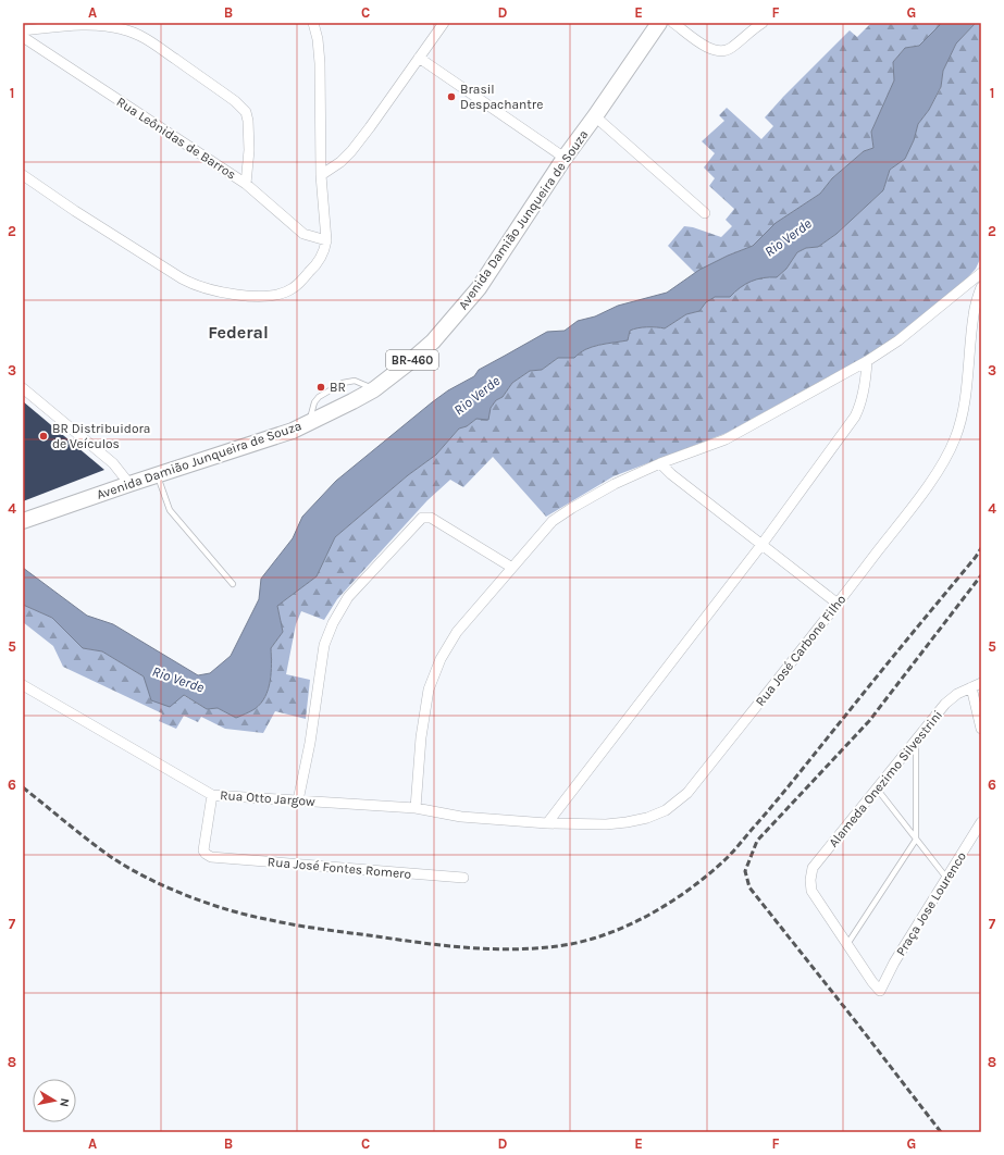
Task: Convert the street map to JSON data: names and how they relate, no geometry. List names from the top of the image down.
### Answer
{
  "streets": {
    "main road": ["Avenida Damião Junqueira de Souza", "BR-460"],
    "street": [
      "Rua Leônidas de Barros",
      "Rua José Carbone Filho",
      "Alameda Onezimo Silvestrini",
      "Rua Otto Jargow",
      "Rua José Fontes Romero",
      "Praça Jose Lourenco"
    ]
  },
  "crossings": [
    ["Rua José Carbone Filho", "Rua Otto Jargow"],
    ["Alameda Onezimo Silvestrini", "Praça Jose Lourenco"]
  ],
  "districts": ["Federal"],
  "water": ["Rio Verde"],
  "places": ["Brasil Despachantre", "BR", "BR Distribuidora de Veículos"],
  "north": "right",
  "grid": {
    "columns": [
      "A",
      "B",
      "C",
      "D",
      "E",
      "F",
      "G"
    ],
    "rows": [
      "1",
      "2",
      "3",
      "4",
      "5",
      "6",
      "7",
      "8"
    ]
  }
}
